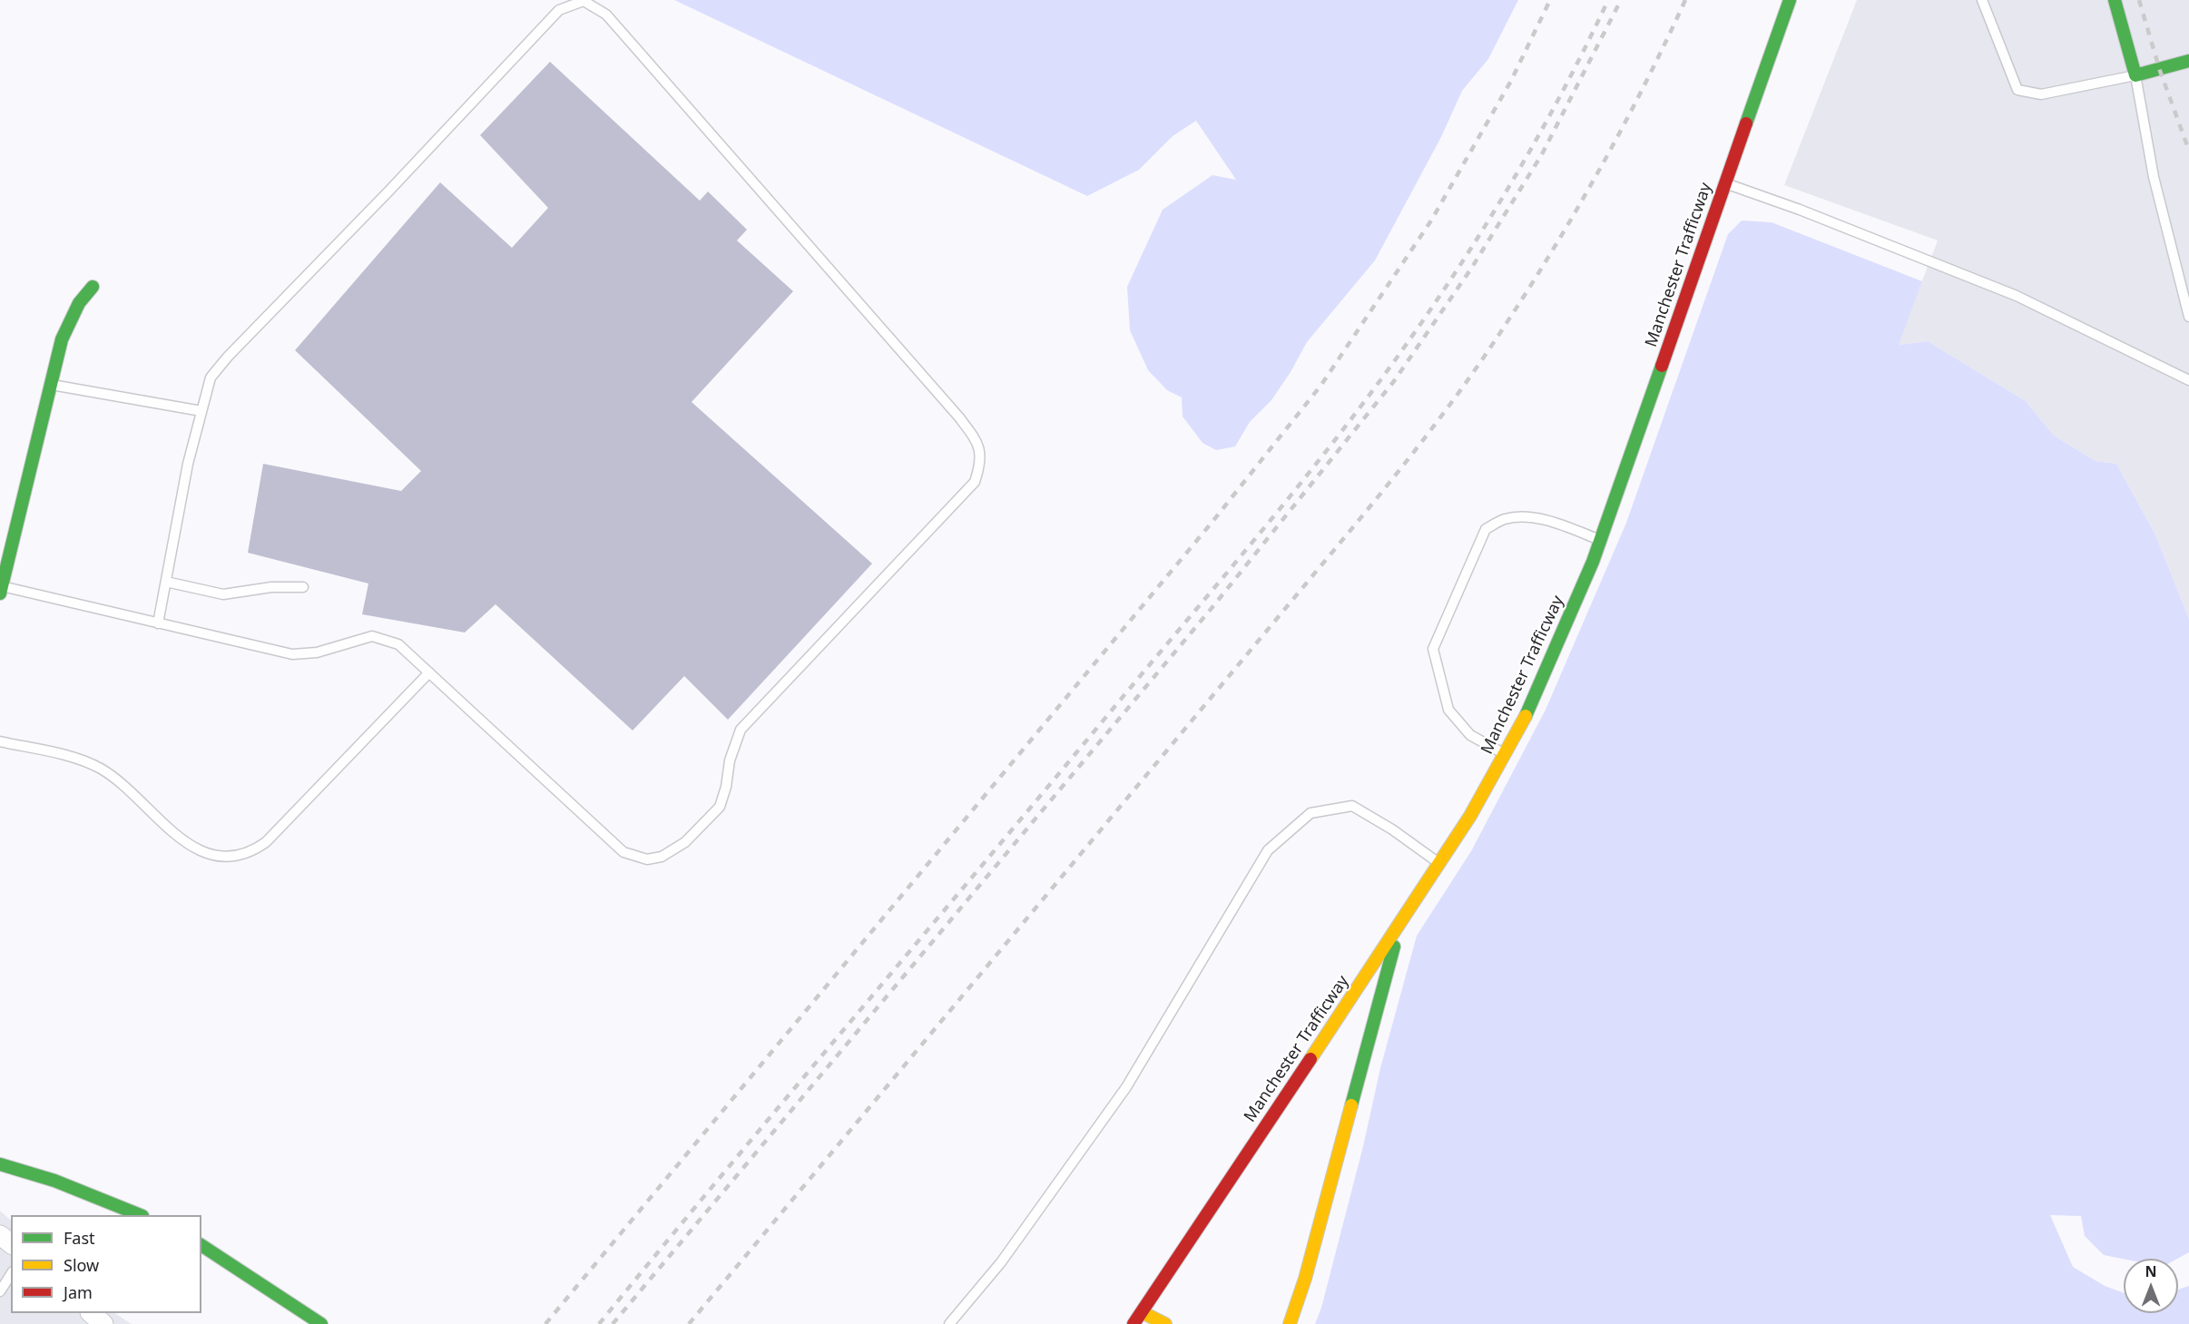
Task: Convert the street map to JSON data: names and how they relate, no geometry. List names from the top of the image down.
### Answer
{
  "streets": {
    "main road": ["Manchester Trafficway"]
  },
  "legend": ["Fast", "Slow", "Jam"],
  "north": "top"
}
